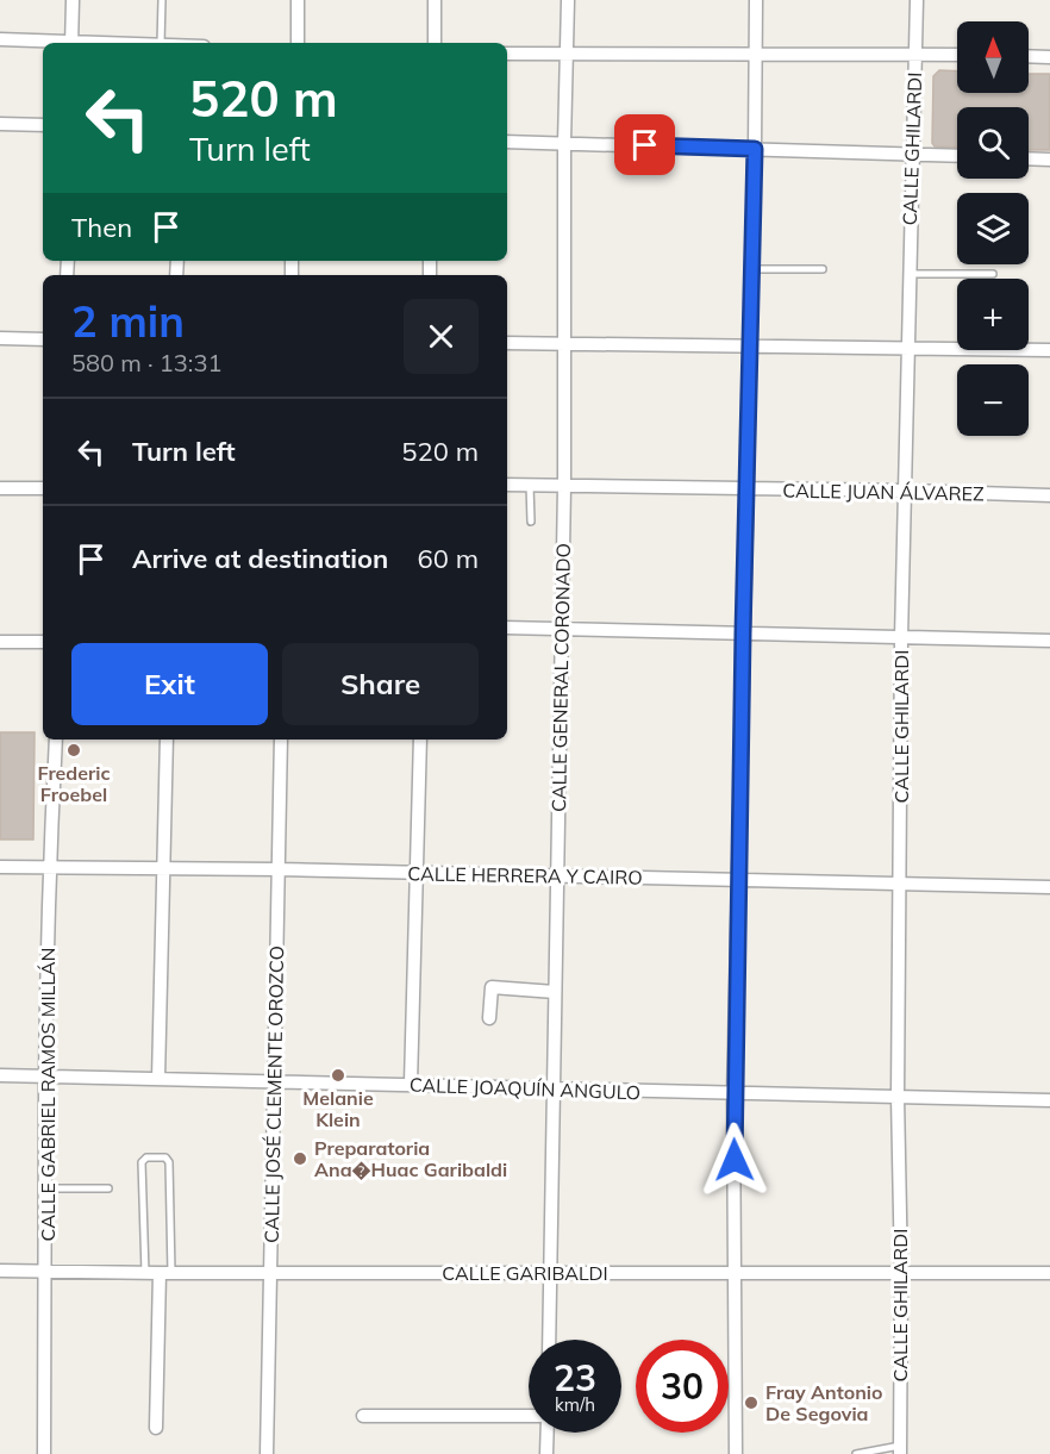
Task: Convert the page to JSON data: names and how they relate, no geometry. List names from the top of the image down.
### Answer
{
  "streets": {
    "street": [
      "CALLE GHILARDI",
      "CALLE JUAN ÁLVAREZ",
      "CALLE GENERAL CORONADO",
      "CALLE HERRERA Y CAIRO",
      "CALLE JOAQUÍN ANGULO",
      "CALLE GABRIEL RAMOS MILLÁN",
      "CALLE JOSÉ CLEMENTE OROZCO",
      "CALLE GARIBALDI"
    ]
  },
  "crossings": [
    ["CALLE GHILARDI", "CALLE JUAN ÁLVAREZ"],
    ["CALLE GHILARDI", "CALLE HERRERA Y CAIRO"],
    ["CALLE GHILARDI", "CALLE JOAQUÍN ANGULO"],
    ["CALLE GHILARDI", "CALLE GARIBALDI"],
    ["CALLE JUAN ÁLVAREZ", "CALLE GENERAL CORONADO"],
    ["CALLE GENERAL CORONADO", "CALLE HERRERA Y CAIRO"],
    ["CALLE GENERAL CORONADO", "CALLE JOAQUÍN ANGULO"],
    ["CALLE GENERAL CORONADO", "CALLE GARIBALDI"],
    ["CALLE HERRERA Y CAIRO", "CALLE GABRIEL RAMOS MILLÁN"],
    ["CALLE HERRERA Y CAIRO", "CALLE JOSÉ CLEMENTE OROZCO"],
    ["CALLE JOAQUÍN ANGULO", "CALLE GABRIEL RAMOS MILLÁN"],
    ["CALLE JOAQUÍN ANGULO", "CALLE JOSÉ CLEMENTE OROZCO"],
    ["CALLE GABRIEL RAMOS MILLÁN", "CALLE GARIBALDI"],
    ["CALLE JOSÉ CLEMENTE OROZCO", "CALLE GARIBALDI"]
  ],
  "places": [
    "Frederic Froebel",
    "Melanie Klein",
    "Preparatoria Ana�Huac Garibaldi",
    "Fray Antonio De Segovia"
  ],
  "north": "top",
  "page": {
    "map_buttons": ["+", "−"],
    "turn": ["520 m", "Turn left"],
    "then": "Then",
    "heading": ["2 min", "580 m · 13:31"],
    "list": [
      {
        "name": "Turn left",
        "value": "520 m"
      },
      {
        "name": "Arrive at destination",
        "value": "60 m"
      }
    ],
    "buttons": ["Exit", "Share"],
    "speed": "23 km/h",
    "limit": "30"
  }
}
